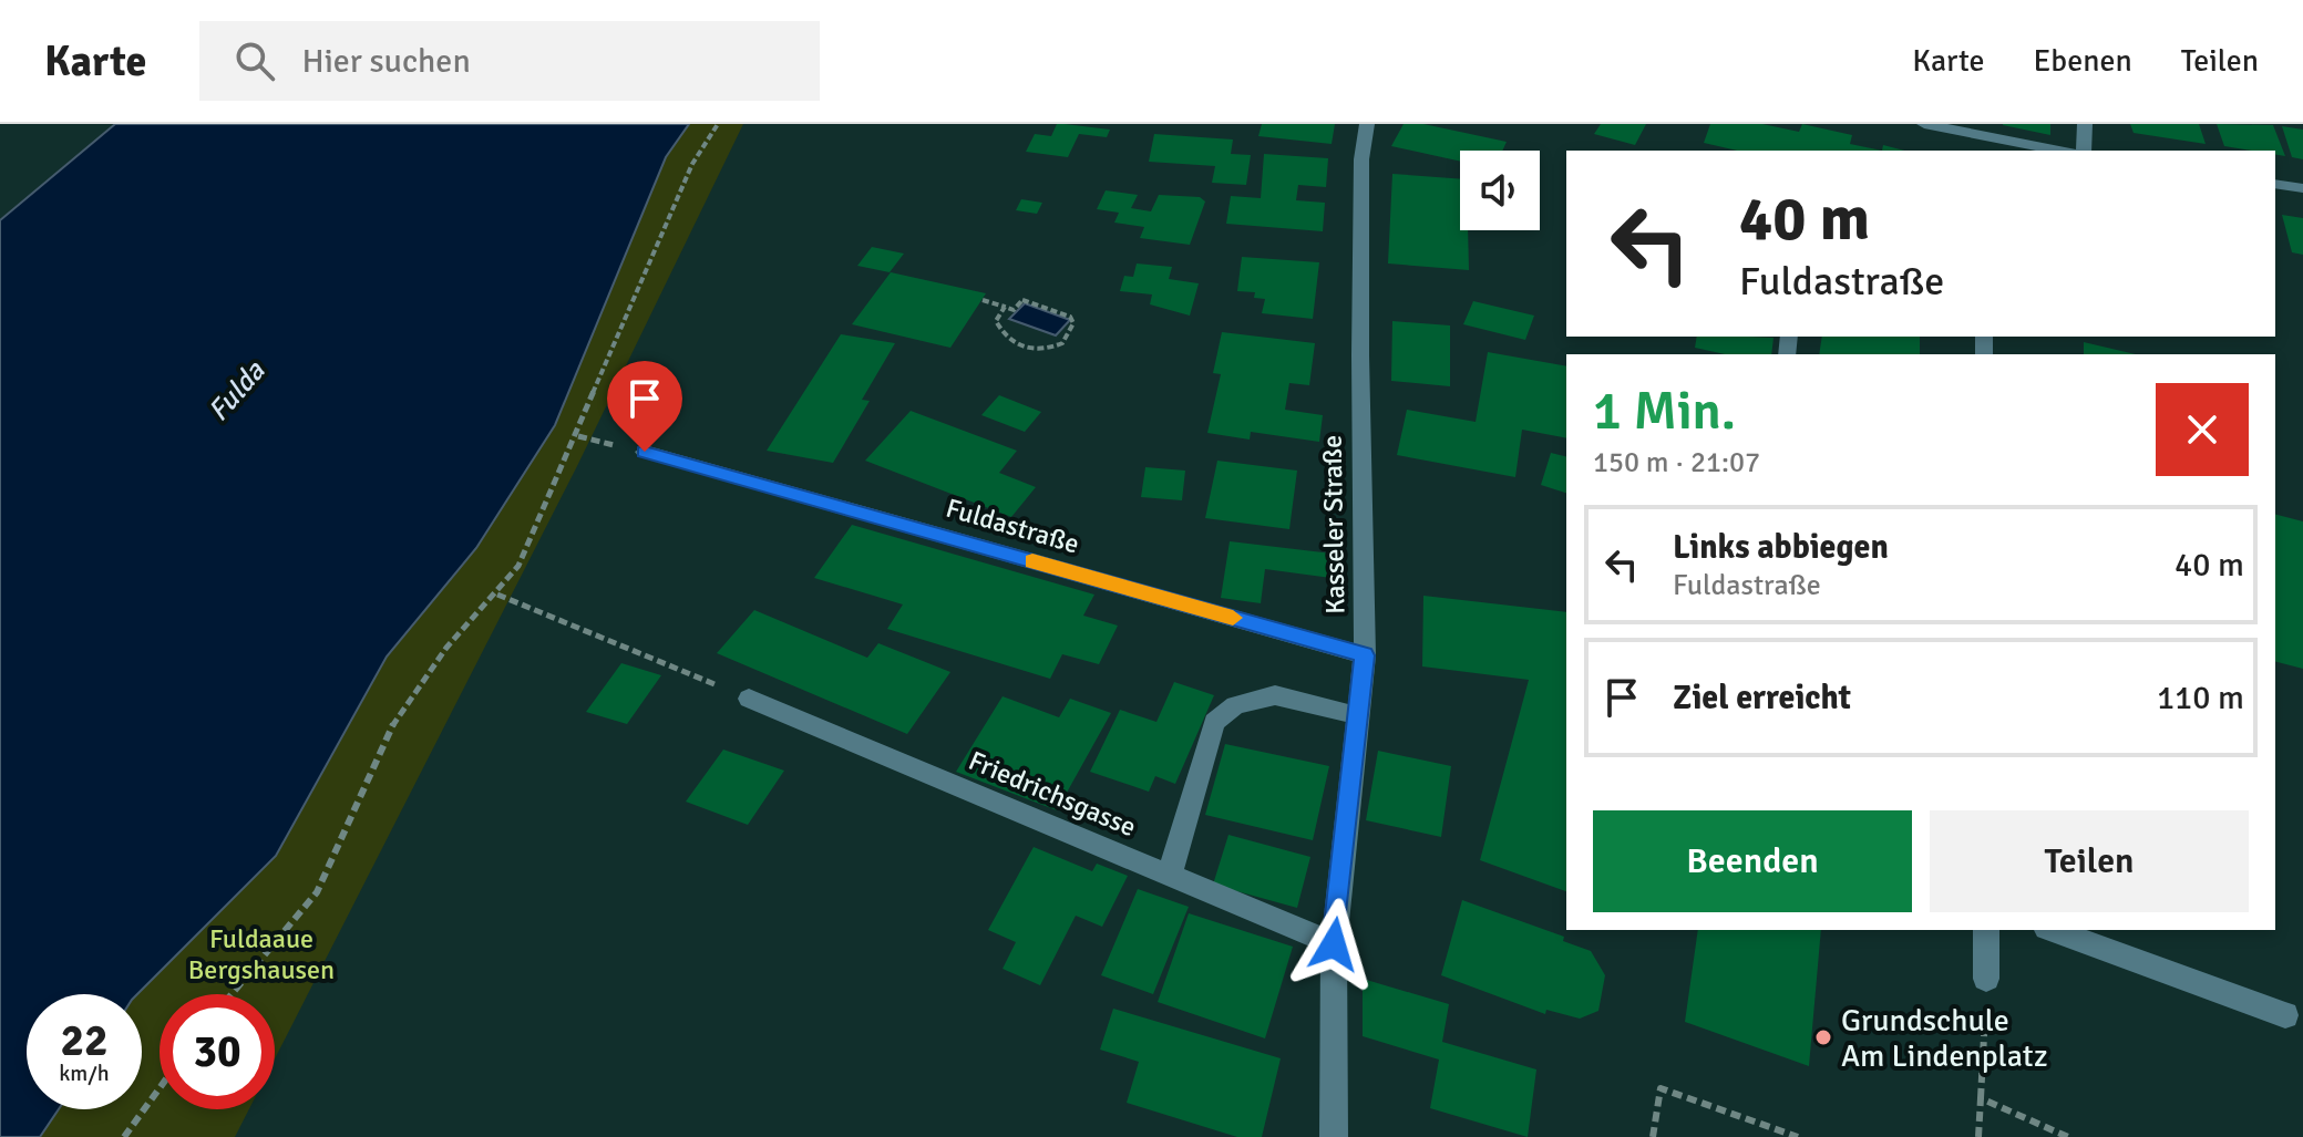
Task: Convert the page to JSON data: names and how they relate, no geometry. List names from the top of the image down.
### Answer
{
  "streets": {
    "street": ["Kasseler Straße", "Fuldastraße", "Friedrichsgasse"]
  },
  "crossings": [
    ["Kasseler Straße", "Fuldastraße"],
    ["Kasseler Straße", "Friedrichsgasse"]
  ],
  "water": ["Fulda"],
  "parks": ["Fuldaaue Bergshausen"],
  "places": ["Grundschule Am Lindenplatz"],
  "page": {
    "header": "Karte",
    "search": "Hier suchen",
    "nav": ["Karte", "Ebenen", "Teilen"],
    "turn": ["40 m", "Fuldastraße"],
    "heading": ["1 Min.", "150 m · 21:07"],
    "list": [
      {
        "name": "Links abbiegen",
        "note": "Fuldastraße",
        "value": "40 m"
      },
      {
        "name": "Ziel erreicht",
        "value": "110 m"
      }
    ],
    "buttons": ["Beenden", "Teilen"],
    "speed": "22 km/h",
    "limit": "30"
  }
}
